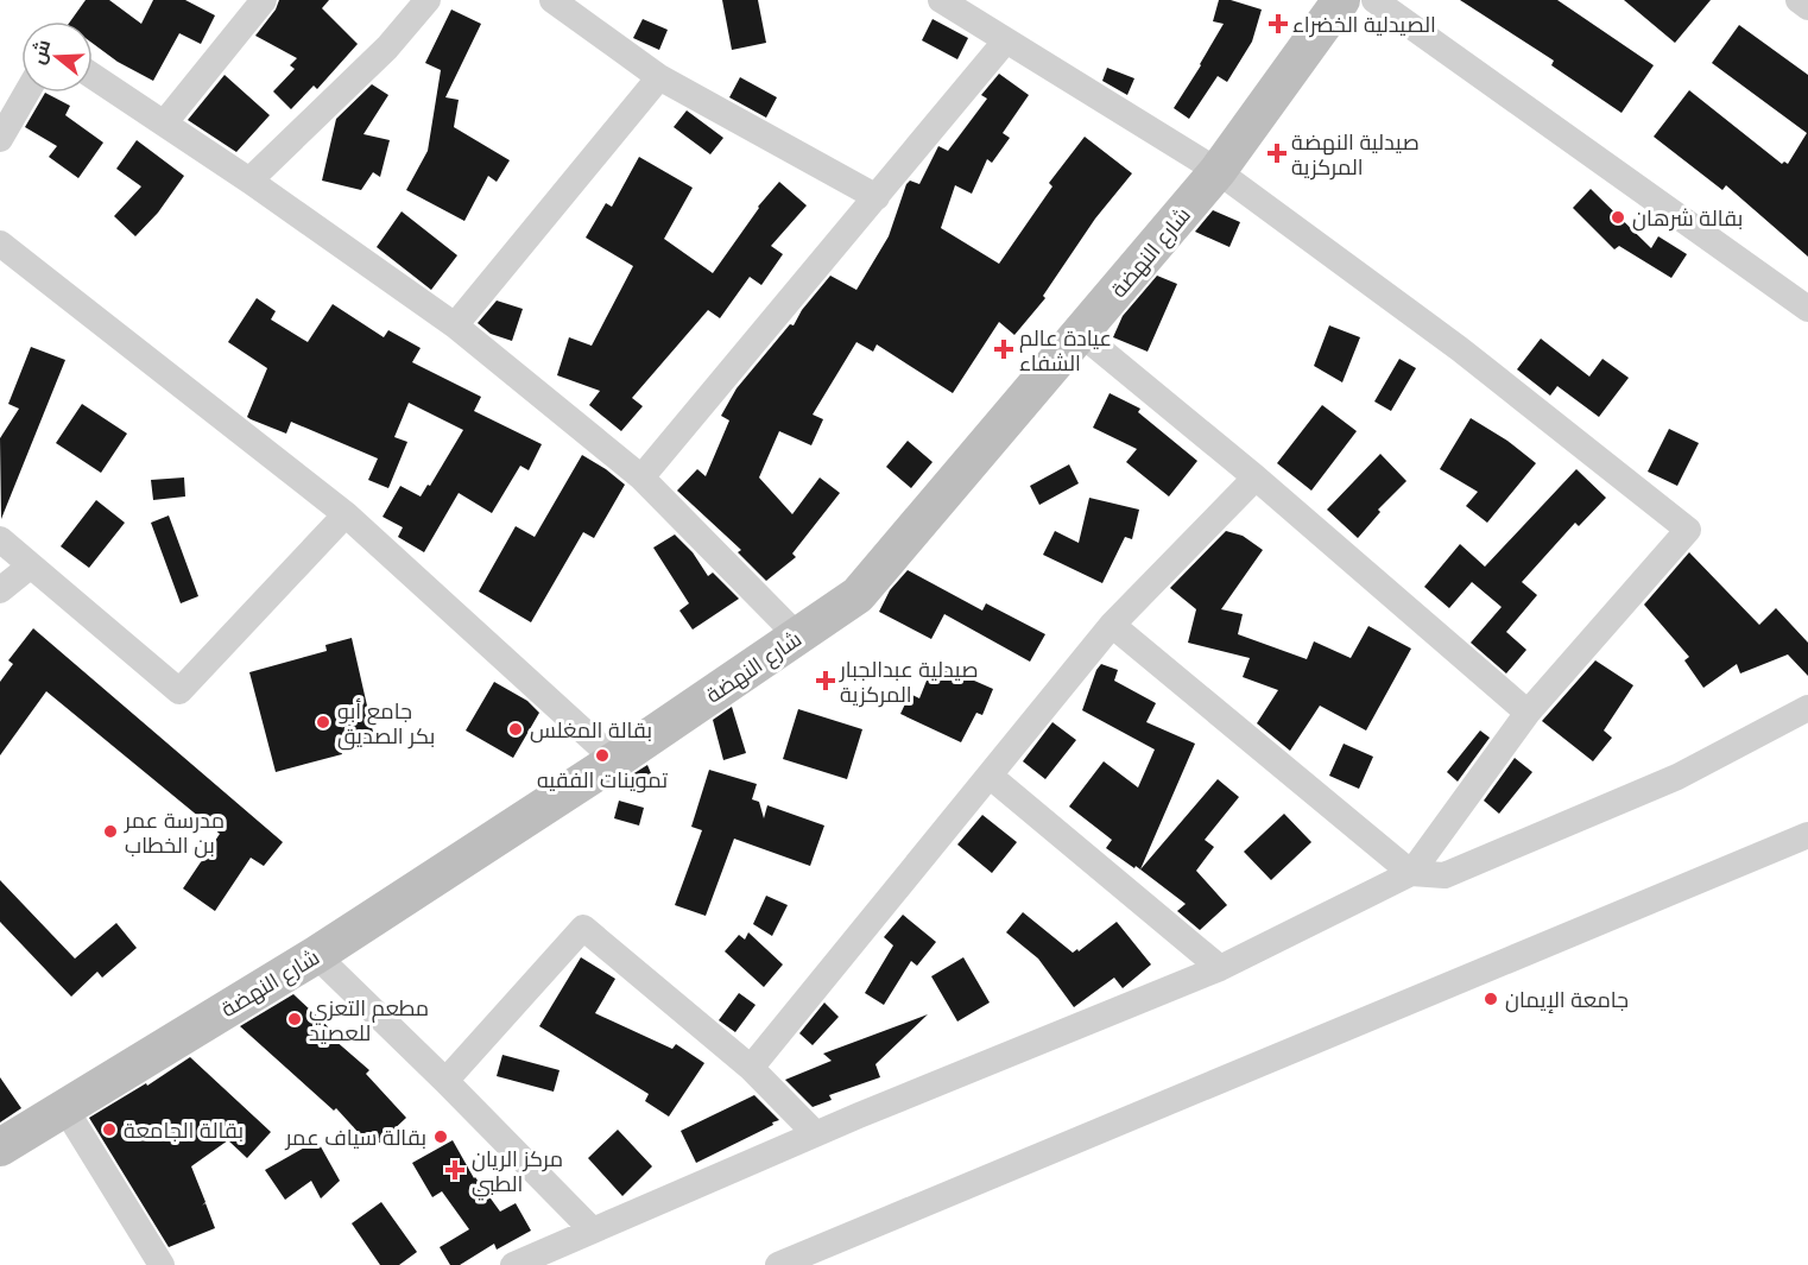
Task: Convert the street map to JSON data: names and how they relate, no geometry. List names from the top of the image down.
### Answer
{
  "streets": {
    "street": ["شارع النهضة"]
  },
  "places": {
    "health": [
      "الصيدلية الخضراء",
      "صيدلية النهضة المركزية",
      "عيادة عالم الشفاء",
      "صيدلية عبدالجبار المركزية",
      "مركز الريان الطبي"
    ],
    "other": [
      "بقالة شرهان",
      "جامع أبو بكر الصديق",
      "بقالة المغلس",
      "تموينات الفقيه",
      "مدرسة عمر بن الخطاب",
      "جامعة الإيمان",
      "مطعم التعزي للعصيد",
      "بقالة الجامعة",
      "بقالة سياف عمر"
    ]
  },
  "north": "left"
}
